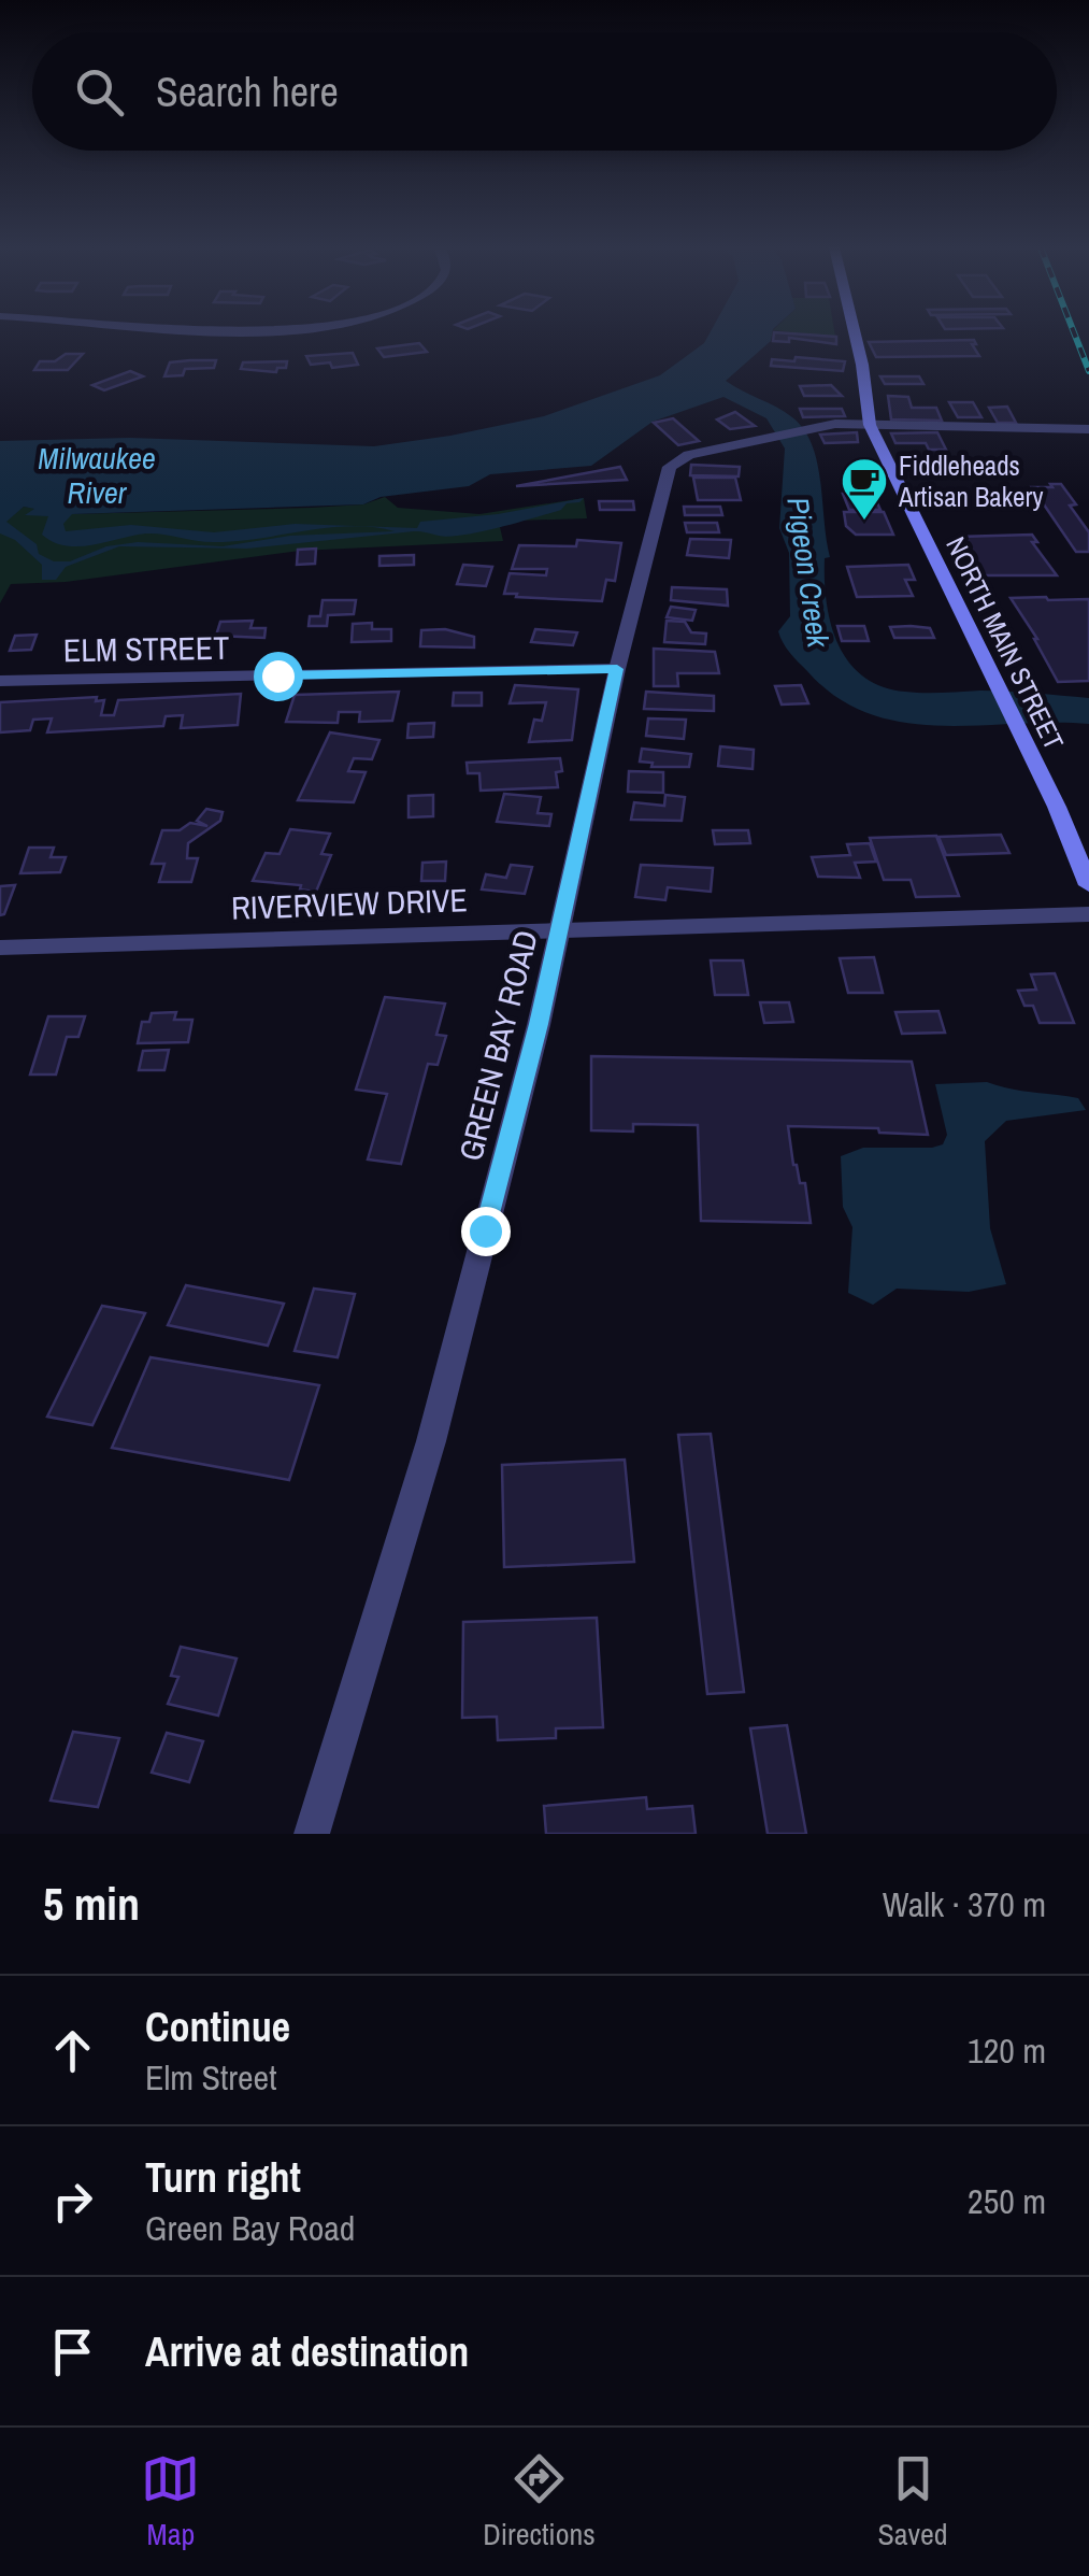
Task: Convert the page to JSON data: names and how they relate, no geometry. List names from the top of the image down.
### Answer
{
  "streets": {
    "main road": ["NORTH MAIN STREET"],
    "street": ["ELM STREET", "RIVERVIEW DRIVE", "GREEN BAY ROAD"]
  },
  "crossings": [
    ["NORTH MAIN STREET", "GREEN BAY ROAD"],
    ["ELM STREET", "GREEN BAY ROAD"],
    ["RIVERVIEW DRIVE", "GREEN BAY ROAD"]
  ],
  "water": ["Milwaukee River", "Pigeon Creek"],
  "places": {
    "cafe": ["Fiddleheads Artisan Bakery"]
  },
  "page": {
    "search": "Search here",
    "heading": ["5 min", "Walk · 370 m"],
    "list": [
      ["Continue", "Elm Street", "120 m"],
      ["Turn right", "Green Bay Road", "250 m"],
      "Arrive at destination"
    ],
    "nav": ["Map", "Directions", "Saved"]
  }
}
